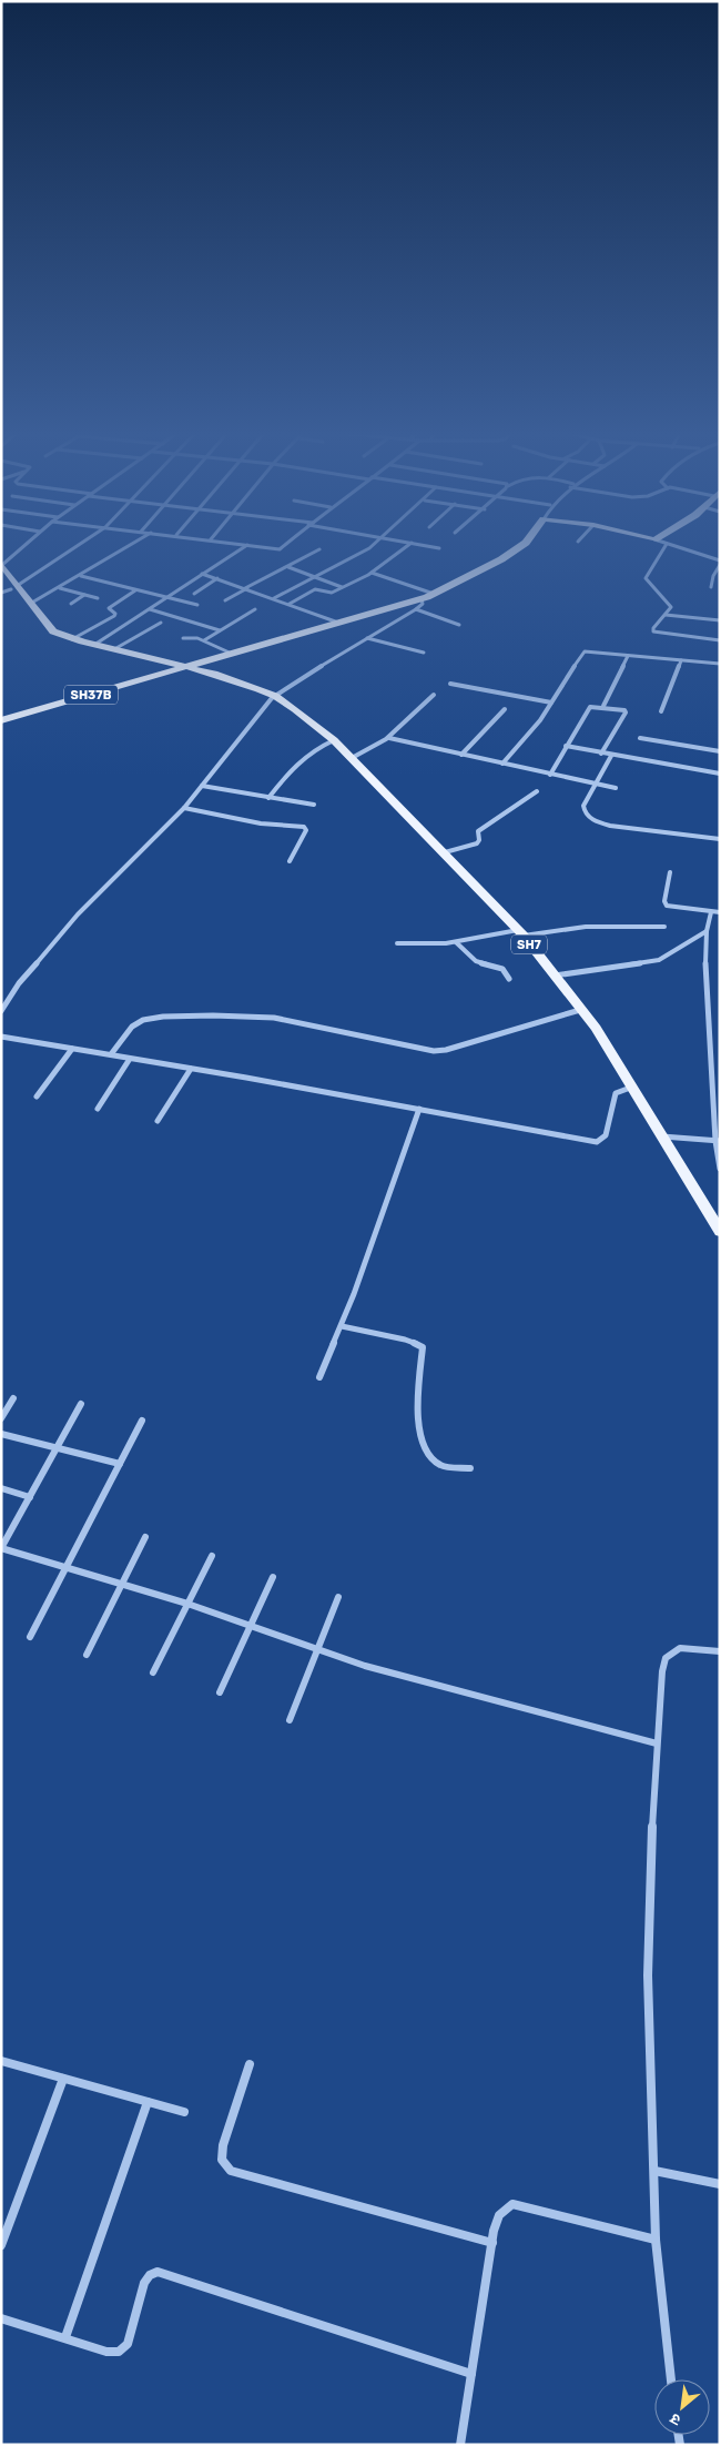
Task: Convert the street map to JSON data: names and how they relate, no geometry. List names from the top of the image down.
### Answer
{
  "streets": {
    "main road": ["SH37B", "SH7"]
  },
  "crossings": [
    ["SH37B", "SH7"]
  ],
  "north": "bottom left"
}
